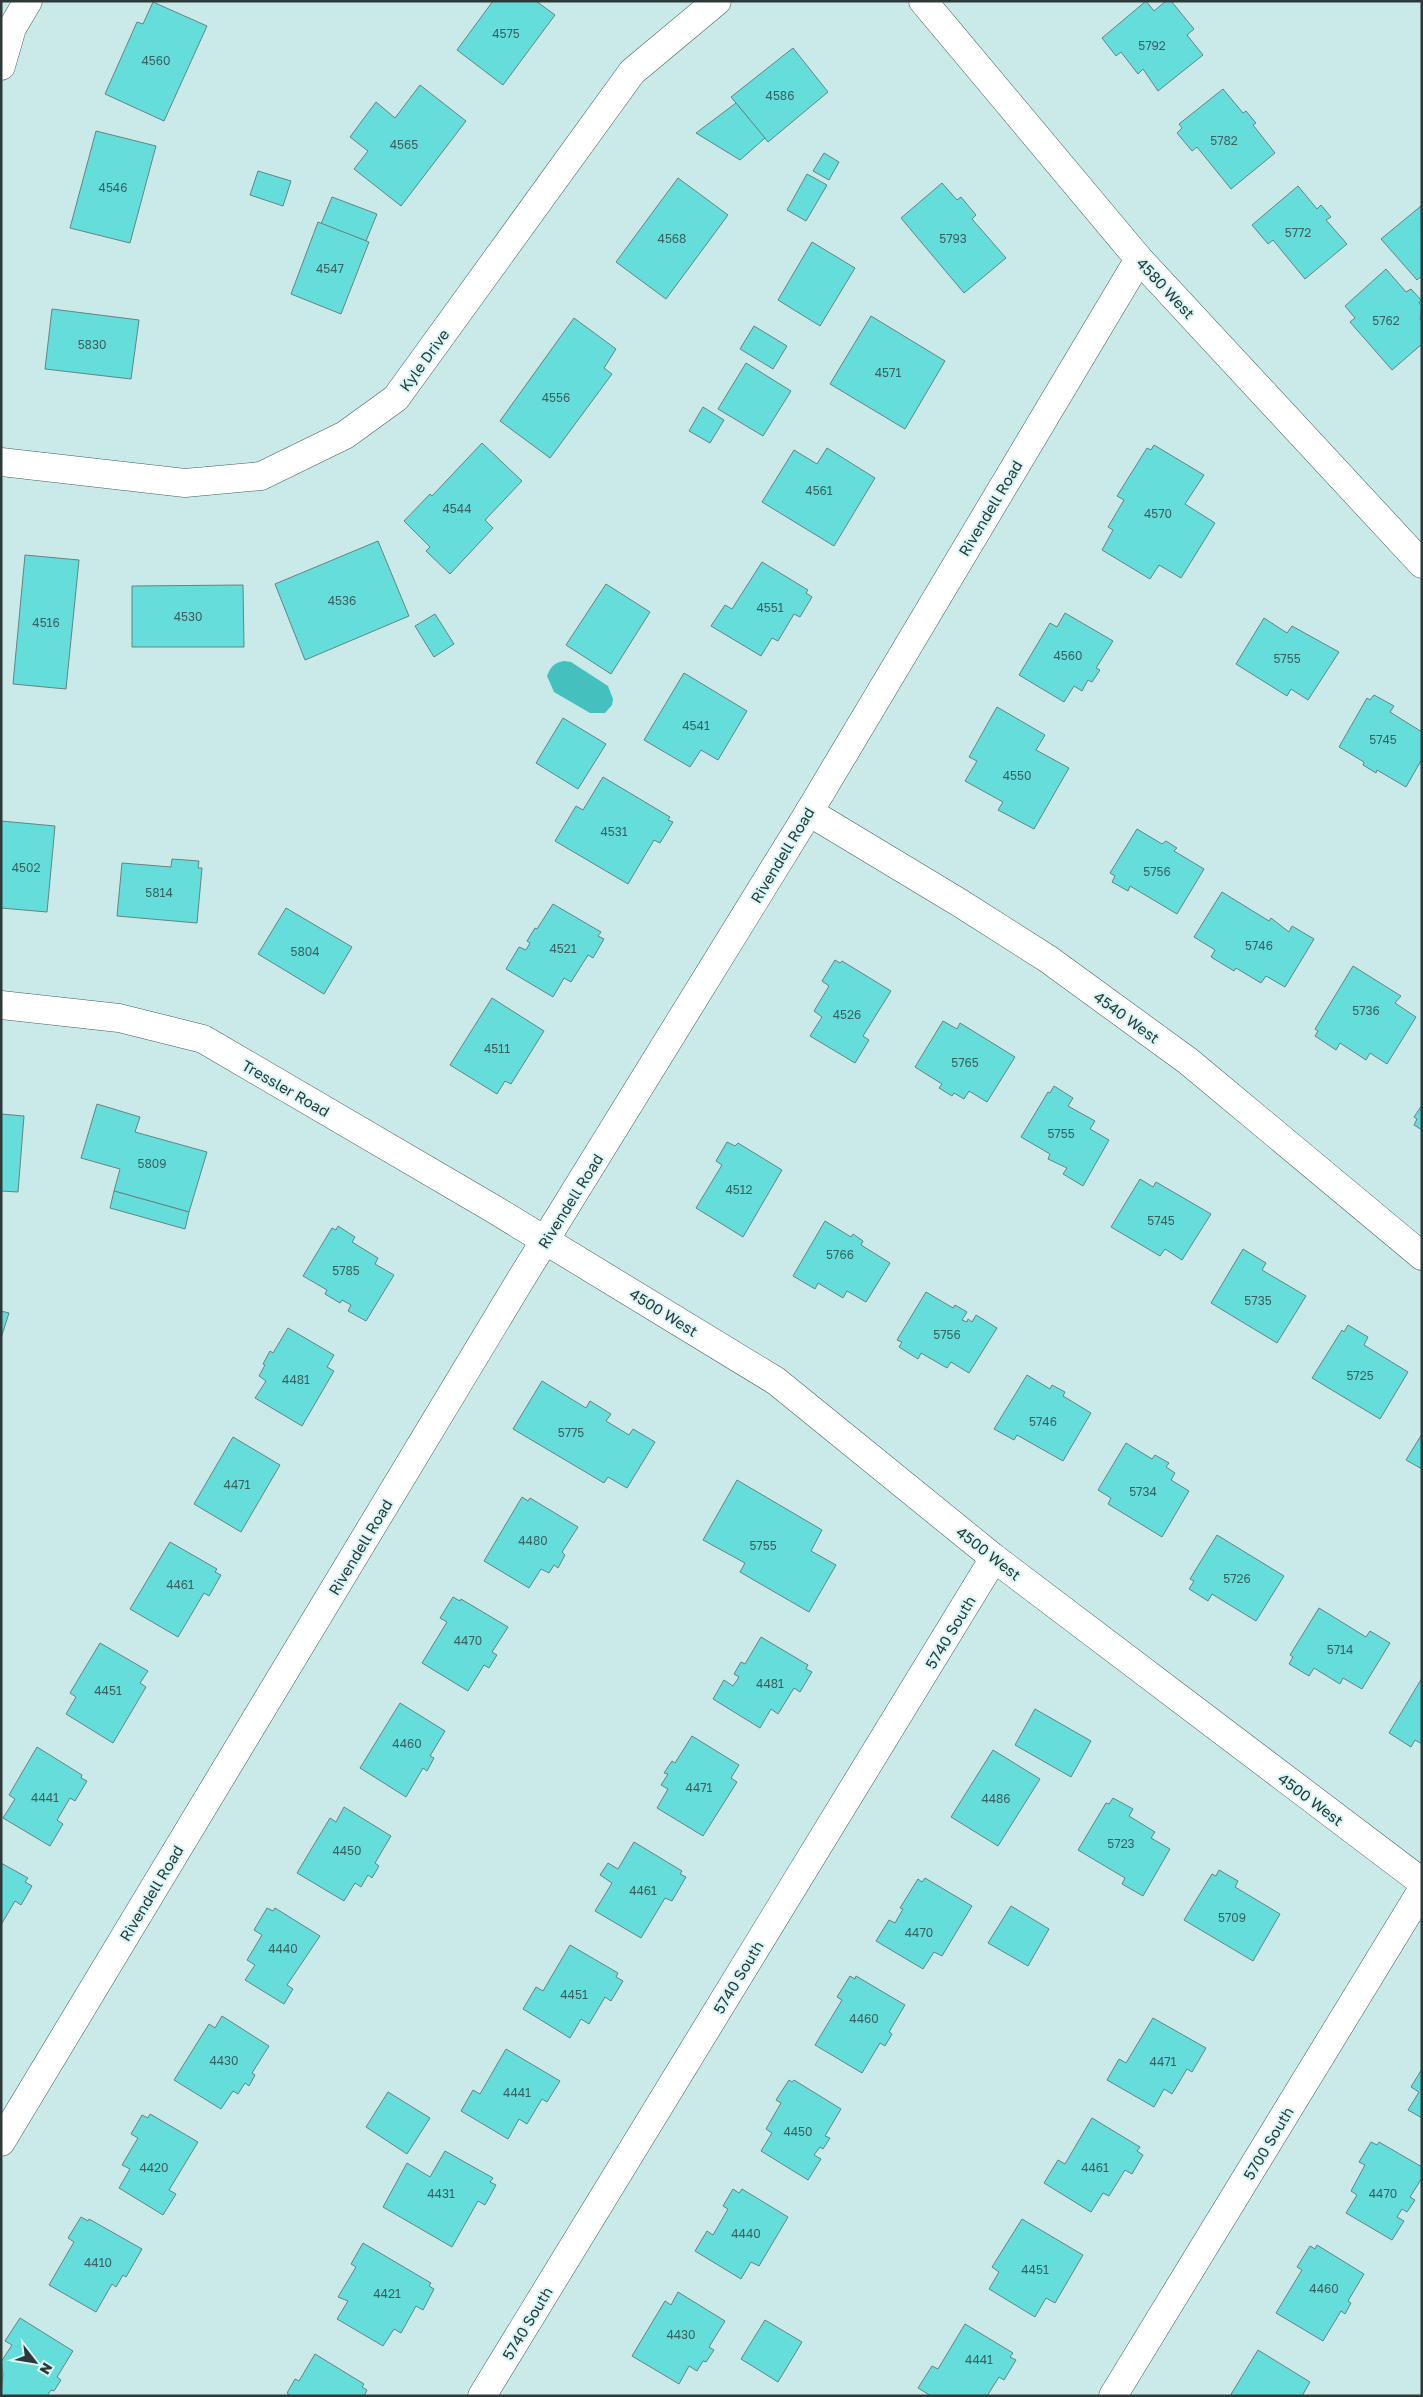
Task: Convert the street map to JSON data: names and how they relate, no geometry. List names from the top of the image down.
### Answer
{
  "streets": {
    "street": [
      "4580 West",
      "Kyle Drive",
      "Rivendell Road",
      "4540 West",
      "Tressler Road",
      "4500 West",
      "5740 South",
      "5700 South"
    ]
  },
  "crossings": [
    ["4580 West", "Rivendell Road"],
    ["Rivendell Road", "4540 West"],
    ["Rivendell Road", "Tressler Road"],
    ["Rivendell Road", "4500 West"],
    ["Tressler Road", "4500 West"],
    ["4500 West", "5740 South"]
  ],
  "house_numbers": [
    "4575",
    "5792",
    "4560",
    "4586",
    "5782",
    "4565",
    "4546",
    "5772",
    "4568",
    "5793",
    "4547",
    "5762",
    "5830",
    "4571",
    "4556",
    "4561",
    "4544",
    "4570",
    "4536",
    "4551",
    "4530",
    "4516",
    "4560",
    "5755",
    "4541",
    "5745",
    "4550",
    "4531",
    "4502",
    "5756",
    "5814",
    "5746",
    "4521",
    "5804",
    "5736",
    "4526",
    "4511",
    "5765",
    "5755",
    "5809",
    "4512",
    "5745",
    "5766",
    "5785",
    "5735",
    "5756",
    "5725",
    "4481",
    "5746",
    "5775",
    "4471",
    "5734",
    "4480",
    "5755",
    "5726",
    "4461",
    "4470",
    "5714",
    "4481",
    "4451",
    "4460",
    "4471",
    "4441",
    "4486",
    "5723",
    "4450",
    "4461",
    "5709",
    "4470",
    "4440",
    "4451",
    "4460",
    "4430",
    "4471",
    "4441",
    "4450",
    "4420",
    "4461",
    "4431",
    "4470",
    "4440",
    "4410",
    "4451",
    "4460",
    "4421",
    "4430",
    "4441"
  ],
  "north": "bottom right"
}
